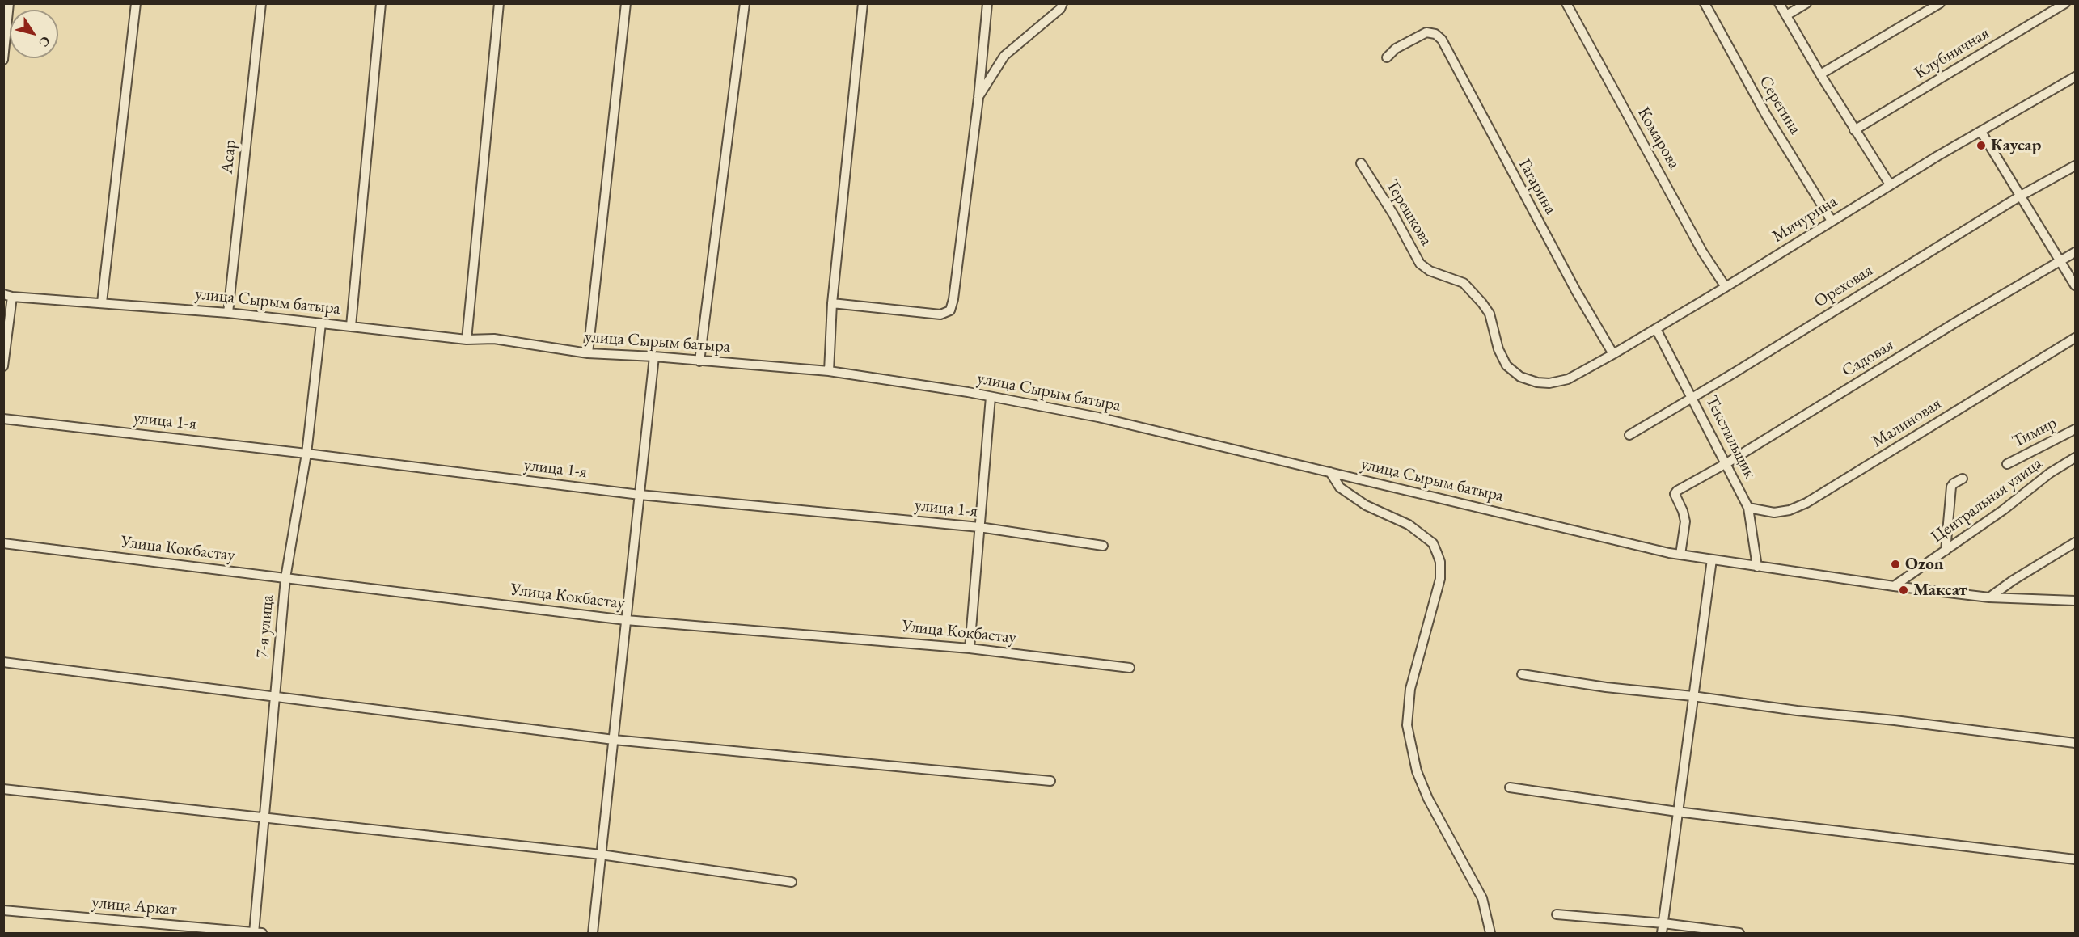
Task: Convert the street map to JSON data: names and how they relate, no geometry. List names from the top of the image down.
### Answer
{
  "streets": {
    "street": [
      "Клубничная",
      "Серегина",
      "Комарова",
      "Асар",
      "Гагарина",
      "Терешкова",
      "Мичурина",
      "Ореховая",
      "улица Сырым батыра",
      "Садовая",
      "улица 1-я",
      "Малиновая",
      "Тимир",
      "Текстильщик",
      "Центральная улица",
      "Улица Кокбастау",
      "7-я улица",
      "улица Аркат"
    ]
  },
  "crossings": [
    ["Серегина", "Мичурина"],
    ["Комарова", "Мичурина"],
    ["Асар", "улица Сырым батыра"],
    ["Гагарина", "Мичурина"],
    ["Терешкова", "Мичурина"],
    ["Мичурина", "Текстильщик"],
    ["Ореховая", "Текстильщик"],
    ["улица Сырым батыра", "Садовая"],
    ["улица Сырым батыра", "Текстильщик"],
    ["улица Сырым батыра", "Центральная улица"],
    ["улица Сырым батыра", "7-я улица"],
    ["Садовая", "Текстильщик"],
    ["улица 1-я", "7-я улица"],
    ["Малиновая", "Текстильщик"],
    ["Улица Кокбастау", "7-я улица"],
    ["7-я улица", "улица Аркат"]
  ],
  "places": ["Каусар", "Ozon", "Максат"],
  "north": "bottom right"
}
